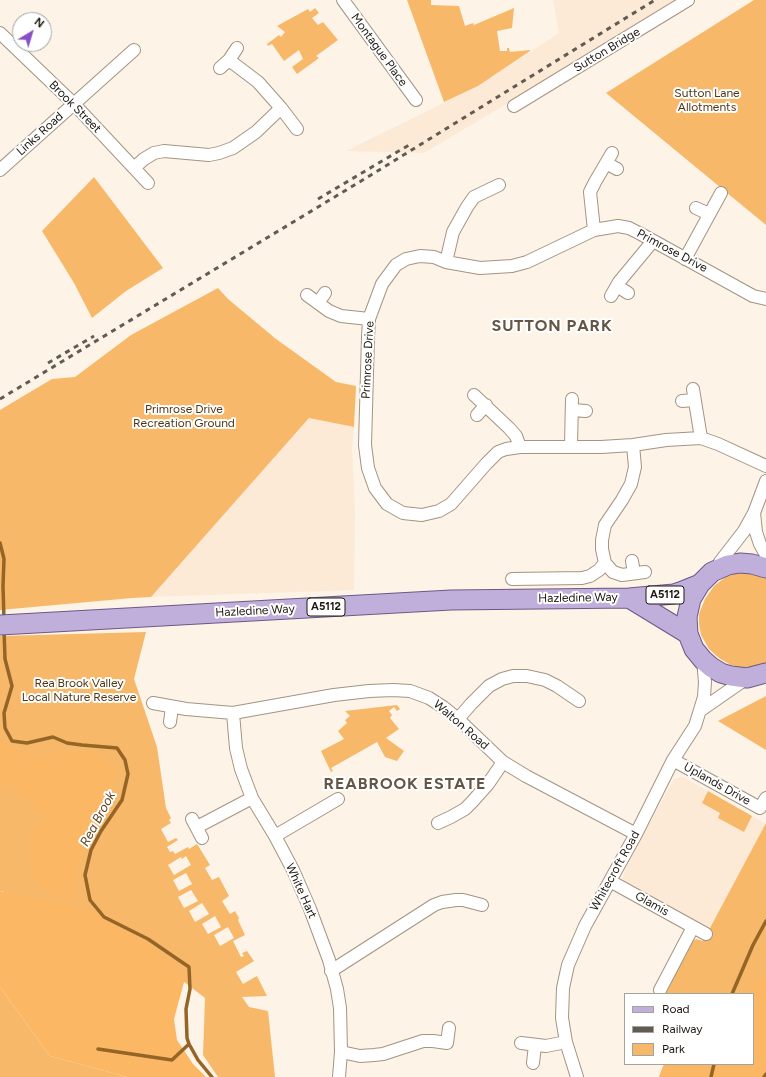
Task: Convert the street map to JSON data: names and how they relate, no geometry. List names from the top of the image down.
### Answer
{
  "streets": {
    "main road": ["A5112", "Hazledine Way"],
    "street": [
      "Montague Place",
      "Sutton Bridge",
      "Brook Street",
      "Links Road",
      "Primrose Drive",
      "Walton Road",
      "Uplands Drive",
      "Whitecroft Road",
      "White Hart",
      "Glamis"
    ]
  },
  "crossings": [
    ["Brook Street", "Links Road"],
    ["Walton Road", "Whitecroft Road"],
    ["Walton Road", "White Hart"],
    ["Uplands Drive", "Whitecroft Road"],
    ["Whitecroft Road", "Glamis"]
  ],
  "districts": ["SUTTON PARK", "REABROOK ESTATE"],
  "water": ["Rea Brook"],
  "parks": ["Sutton Lane Allotments", "Primrose Drive Recreation Ground", "Rea Brook Valley Local Nature Reserve"],
  "legend": ["Road", "Railway", "Park"],
  "north": "top right"
}
